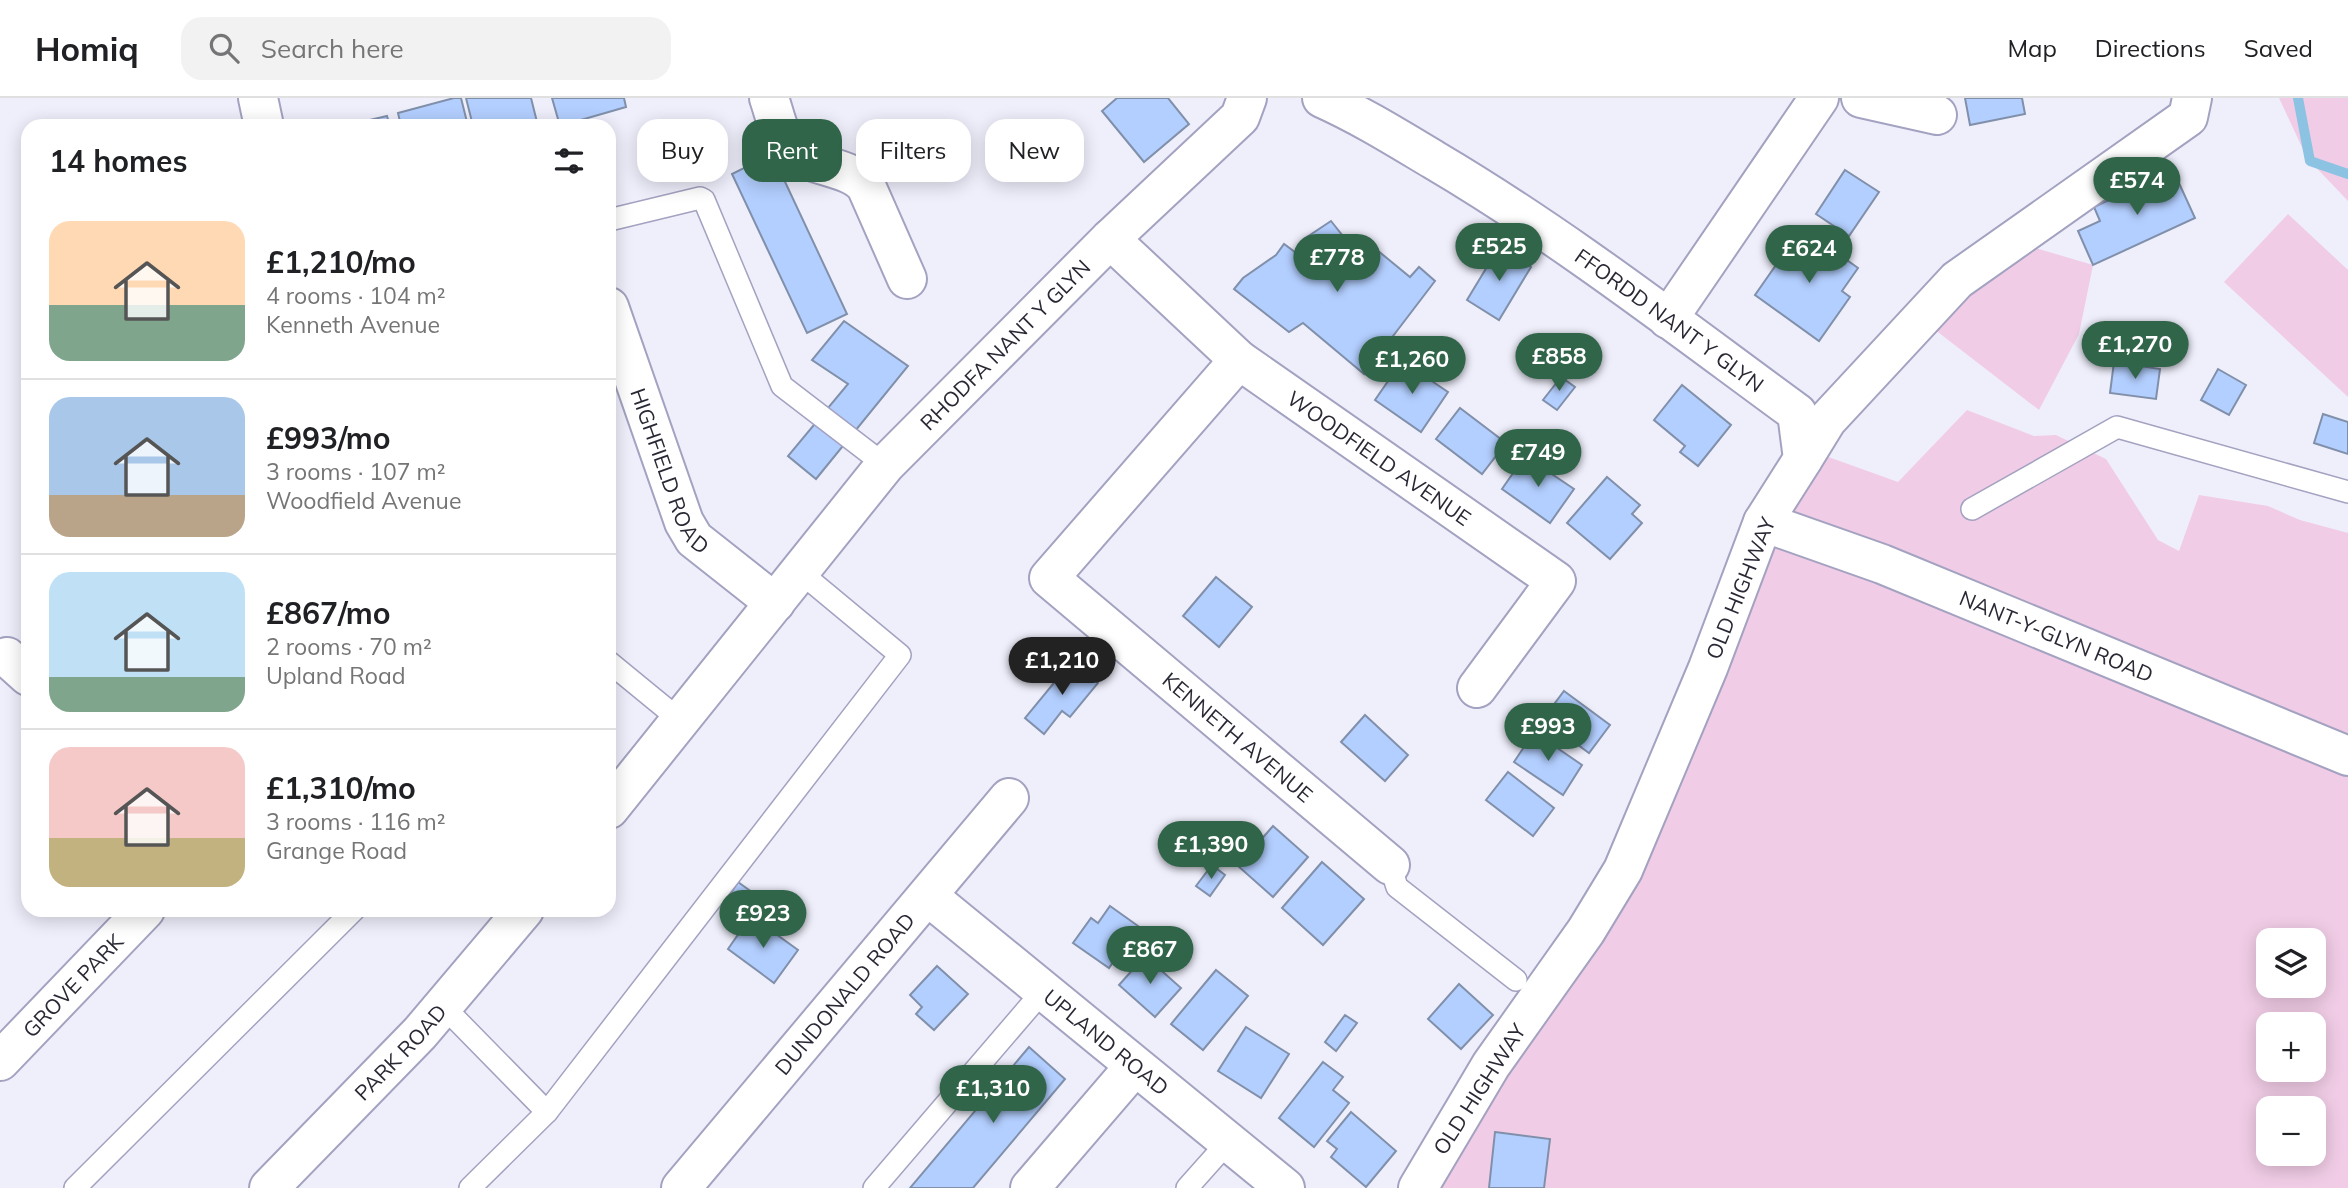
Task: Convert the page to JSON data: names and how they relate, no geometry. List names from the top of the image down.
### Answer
{
  "streets": {
    "street": [
      "FFORDD NANT Y GLYN",
      "RHODFA NANT Y GLYN",
      "WOODFIELD AVENUE",
      "HIGHFIELD ROAD",
      "OLD HIGHWAY",
      "NANT-Y-GLYN ROAD",
      "KENNETH AVENUE",
      "GROVE PARK",
      "DUNDONALD ROAD",
      "UPLAND ROAD",
      "PARK ROAD"
    ]
  },
  "crossings": [
    ["FFORDD NANT Y GLYN", "OLD HIGHWAY"],
    ["RHODFA NANT Y GLYN", "WOODFIELD AVENUE"],
    ["RHODFA NANT Y GLYN", "HIGHFIELD ROAD"],
    ["WOODFIELD AVENUE", "KENNETH AVENUE"],
    ["OLD HIGHWAY", "NANT-Y-GLYN ROAD"],
    ["DUNDONALD ROAD", "UPLAND ROAD"]
  ],
  "page": {
    "header": "Homiq",
    "search": "Search here",
    "nav": ["Map", "Directions", "Saved"],
    "chip": [
      "Buy",
      "Rent",
      "Filters",
      "New"
    ],
    "heading": "14 homes",
    "price": [
      "£574",
      "£525",
      "£624",
      "£778",
      "£1,270",
      "£858",
      "£1,260",
      "£749",
      "£1,210",
      "£993",
      "£1,390",
      "£923",
      "£867",
      "£1,310"
    ],
    "list": [
      {
        "name": "£1,210/mo",
        "note": "4 rooms · 104 m² · Kenneth Avenue"
      },
      {
        "name": "£993/mo",
        "note": "3 rooms · 107 m² · Woodfield Avenue"
      },
      {
        "name": "£867/mo",
        "note": "2 rooms · 70 m² · Upland Road"
      },
      {
        "name": "£1,310/mo",
        "note": "3 rooms · 116 m² · Grange Road"
      }
    ],
    "map_buttons": ["+", "−"]
  }
}
